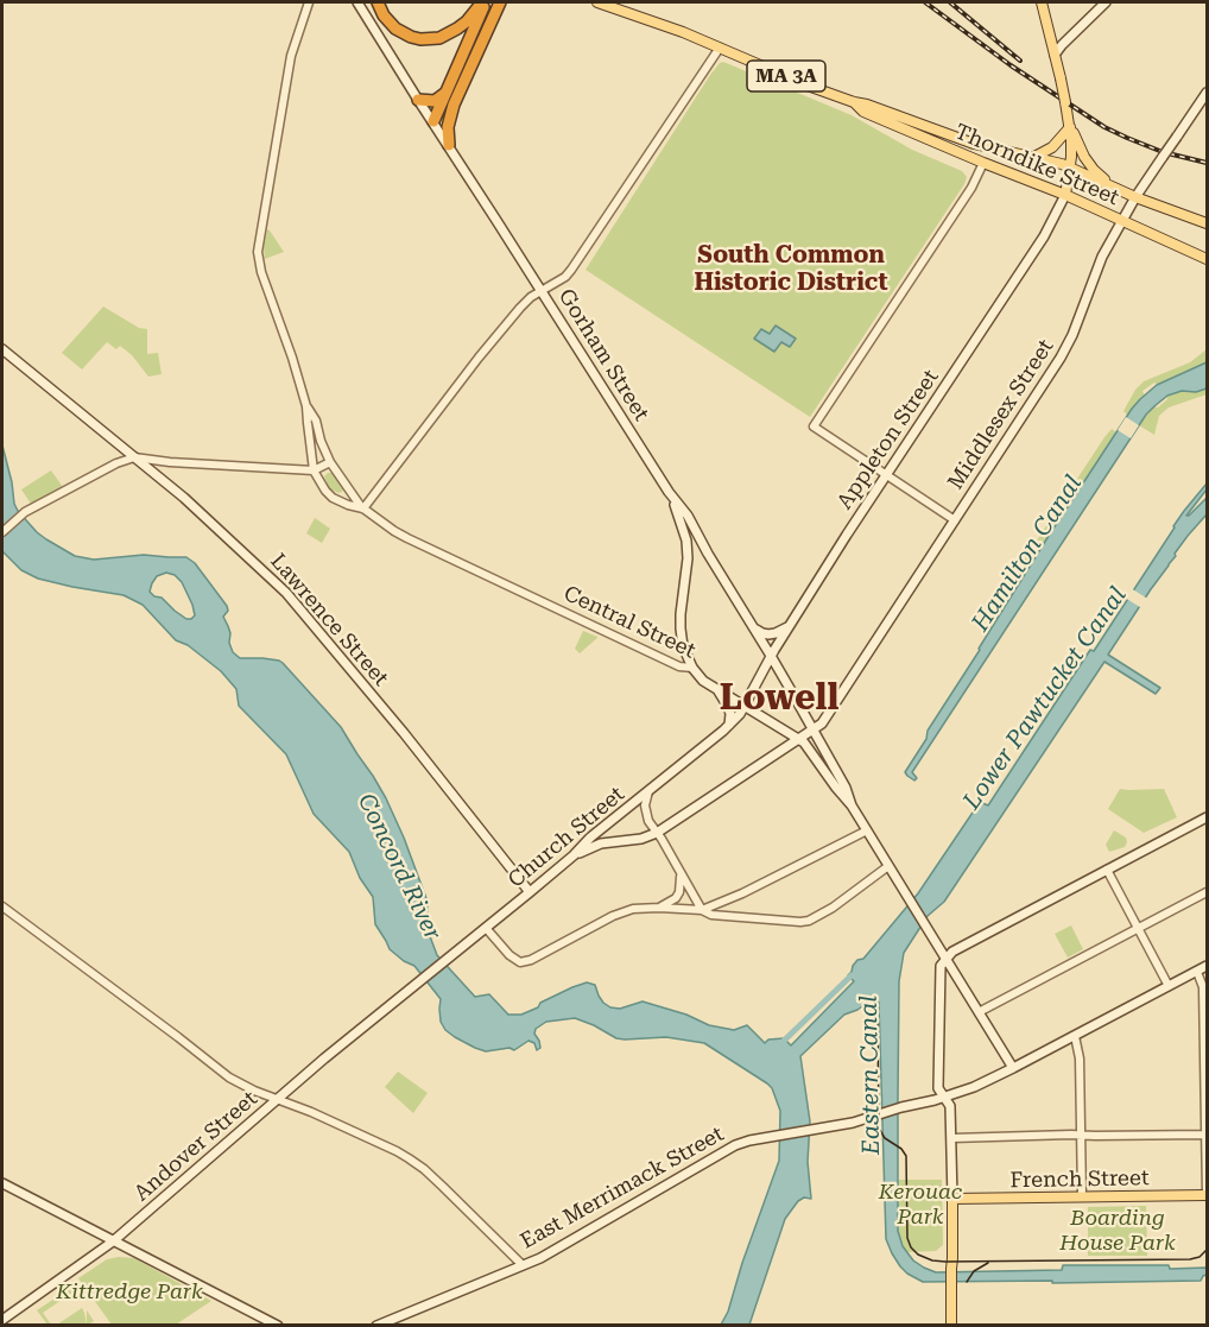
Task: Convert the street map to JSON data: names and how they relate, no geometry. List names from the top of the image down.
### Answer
{
  "streets": {
    "main road": [
      "MA 3A",
      "Thorndike Street",
      "Gorham Street",
      "Middlesex Street",
      "Appleton Street",
      "Lawrence Street",
      "Central Street",
      "Church Street",
      "Andover Street",
      "French Street",
      "East Merrimack Street"
    ]
  },
  "crossings": [
    ["Thorndike Street", "Middlesex Street"],
    ["Thorndike Street", "Appleton Street"],
    ["Gorham Street", "Middlesex Street"],
    ["Gorham Street", "Appleton Street"],
    ["Gorham Street", "Central Street"],
    ["Middlesex Street", "Central Street"],
    ["Middlesex Street", "Church Street"],
    ["Appleton Street", "Central Street"],
    ["Appleton Street", "Church Street"],
    ["Lawrence Street", "Church Street"],
    ["Central Street", "Church Street"],
    ["Central Street", "East Merrimack Street"],
    ["Church Street", "Andover Street"]
  ],
  "districts": ["South Common Historic District", "Lowell"],
  "water": [
    "Hamilton Canal",
    "Lower Pawtucket Canal",
    "Concord River",
    "Eastern Canal"
  ],
  "parks": ["Kerouac Park", "Boarding House Park", "Kittredge Park"]
}
